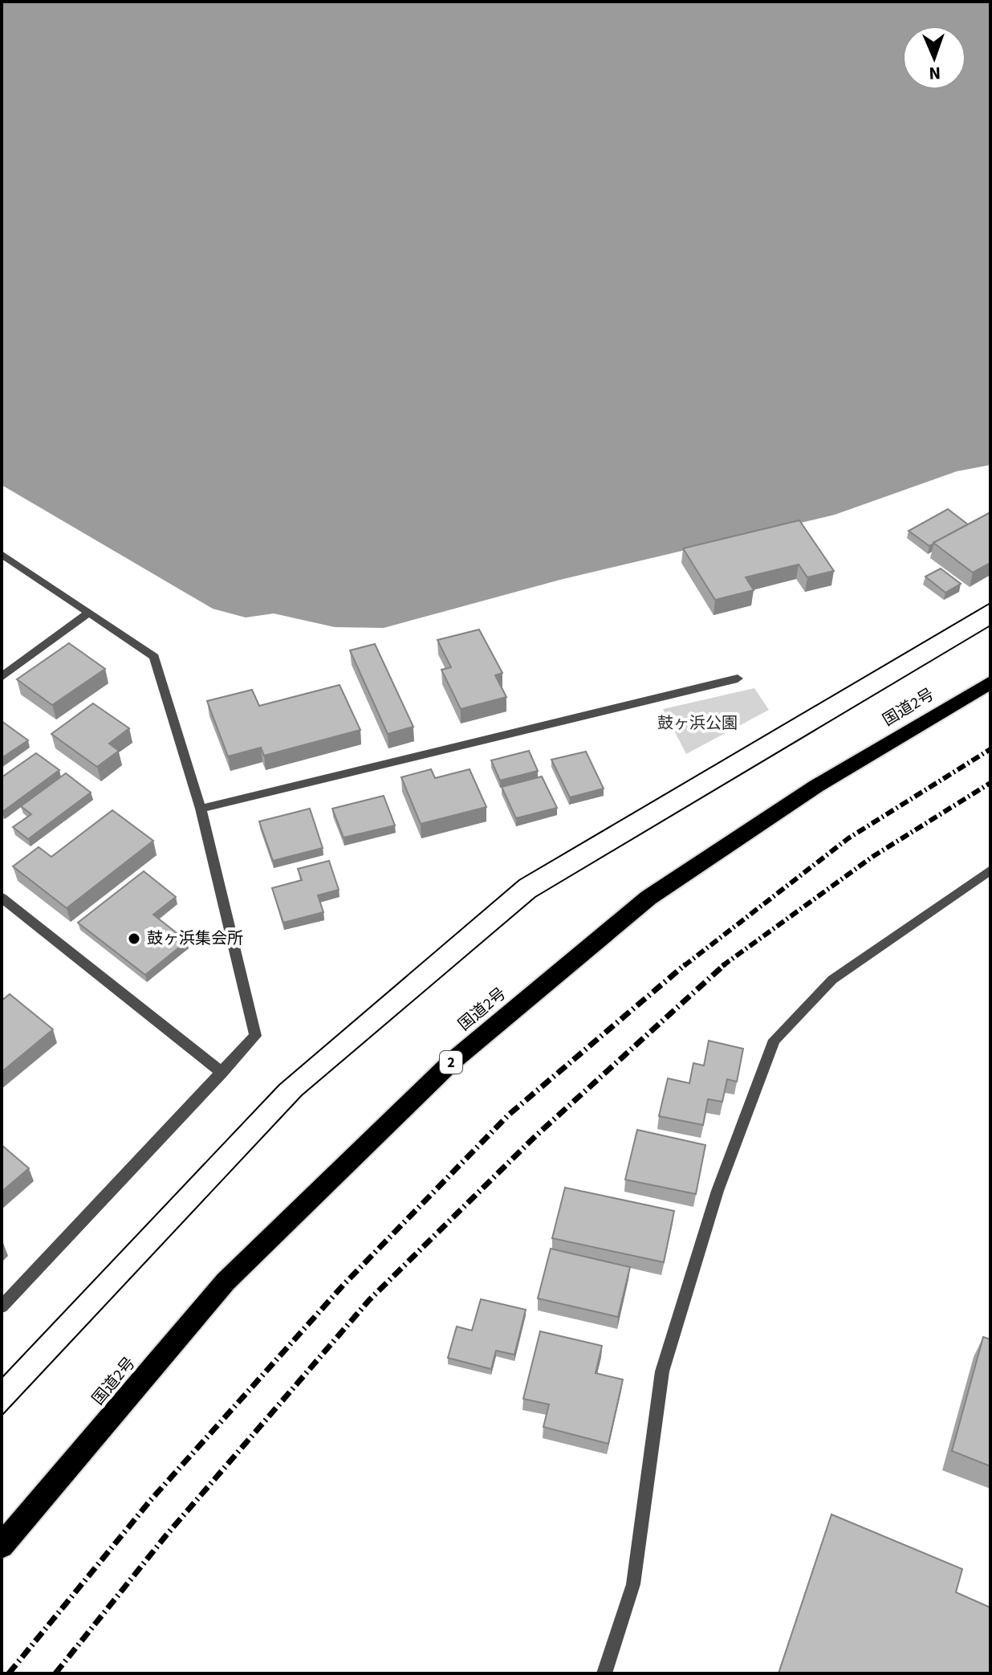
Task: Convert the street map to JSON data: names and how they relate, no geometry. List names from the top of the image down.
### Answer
{
  "streets": {
    "highway": ["国道2号", "2"]
  },
  "parks": ["鼓ヶ浜公園"],
  "places": ["鼓ヶ浜集会所"],
  "north": "bottom"
}
